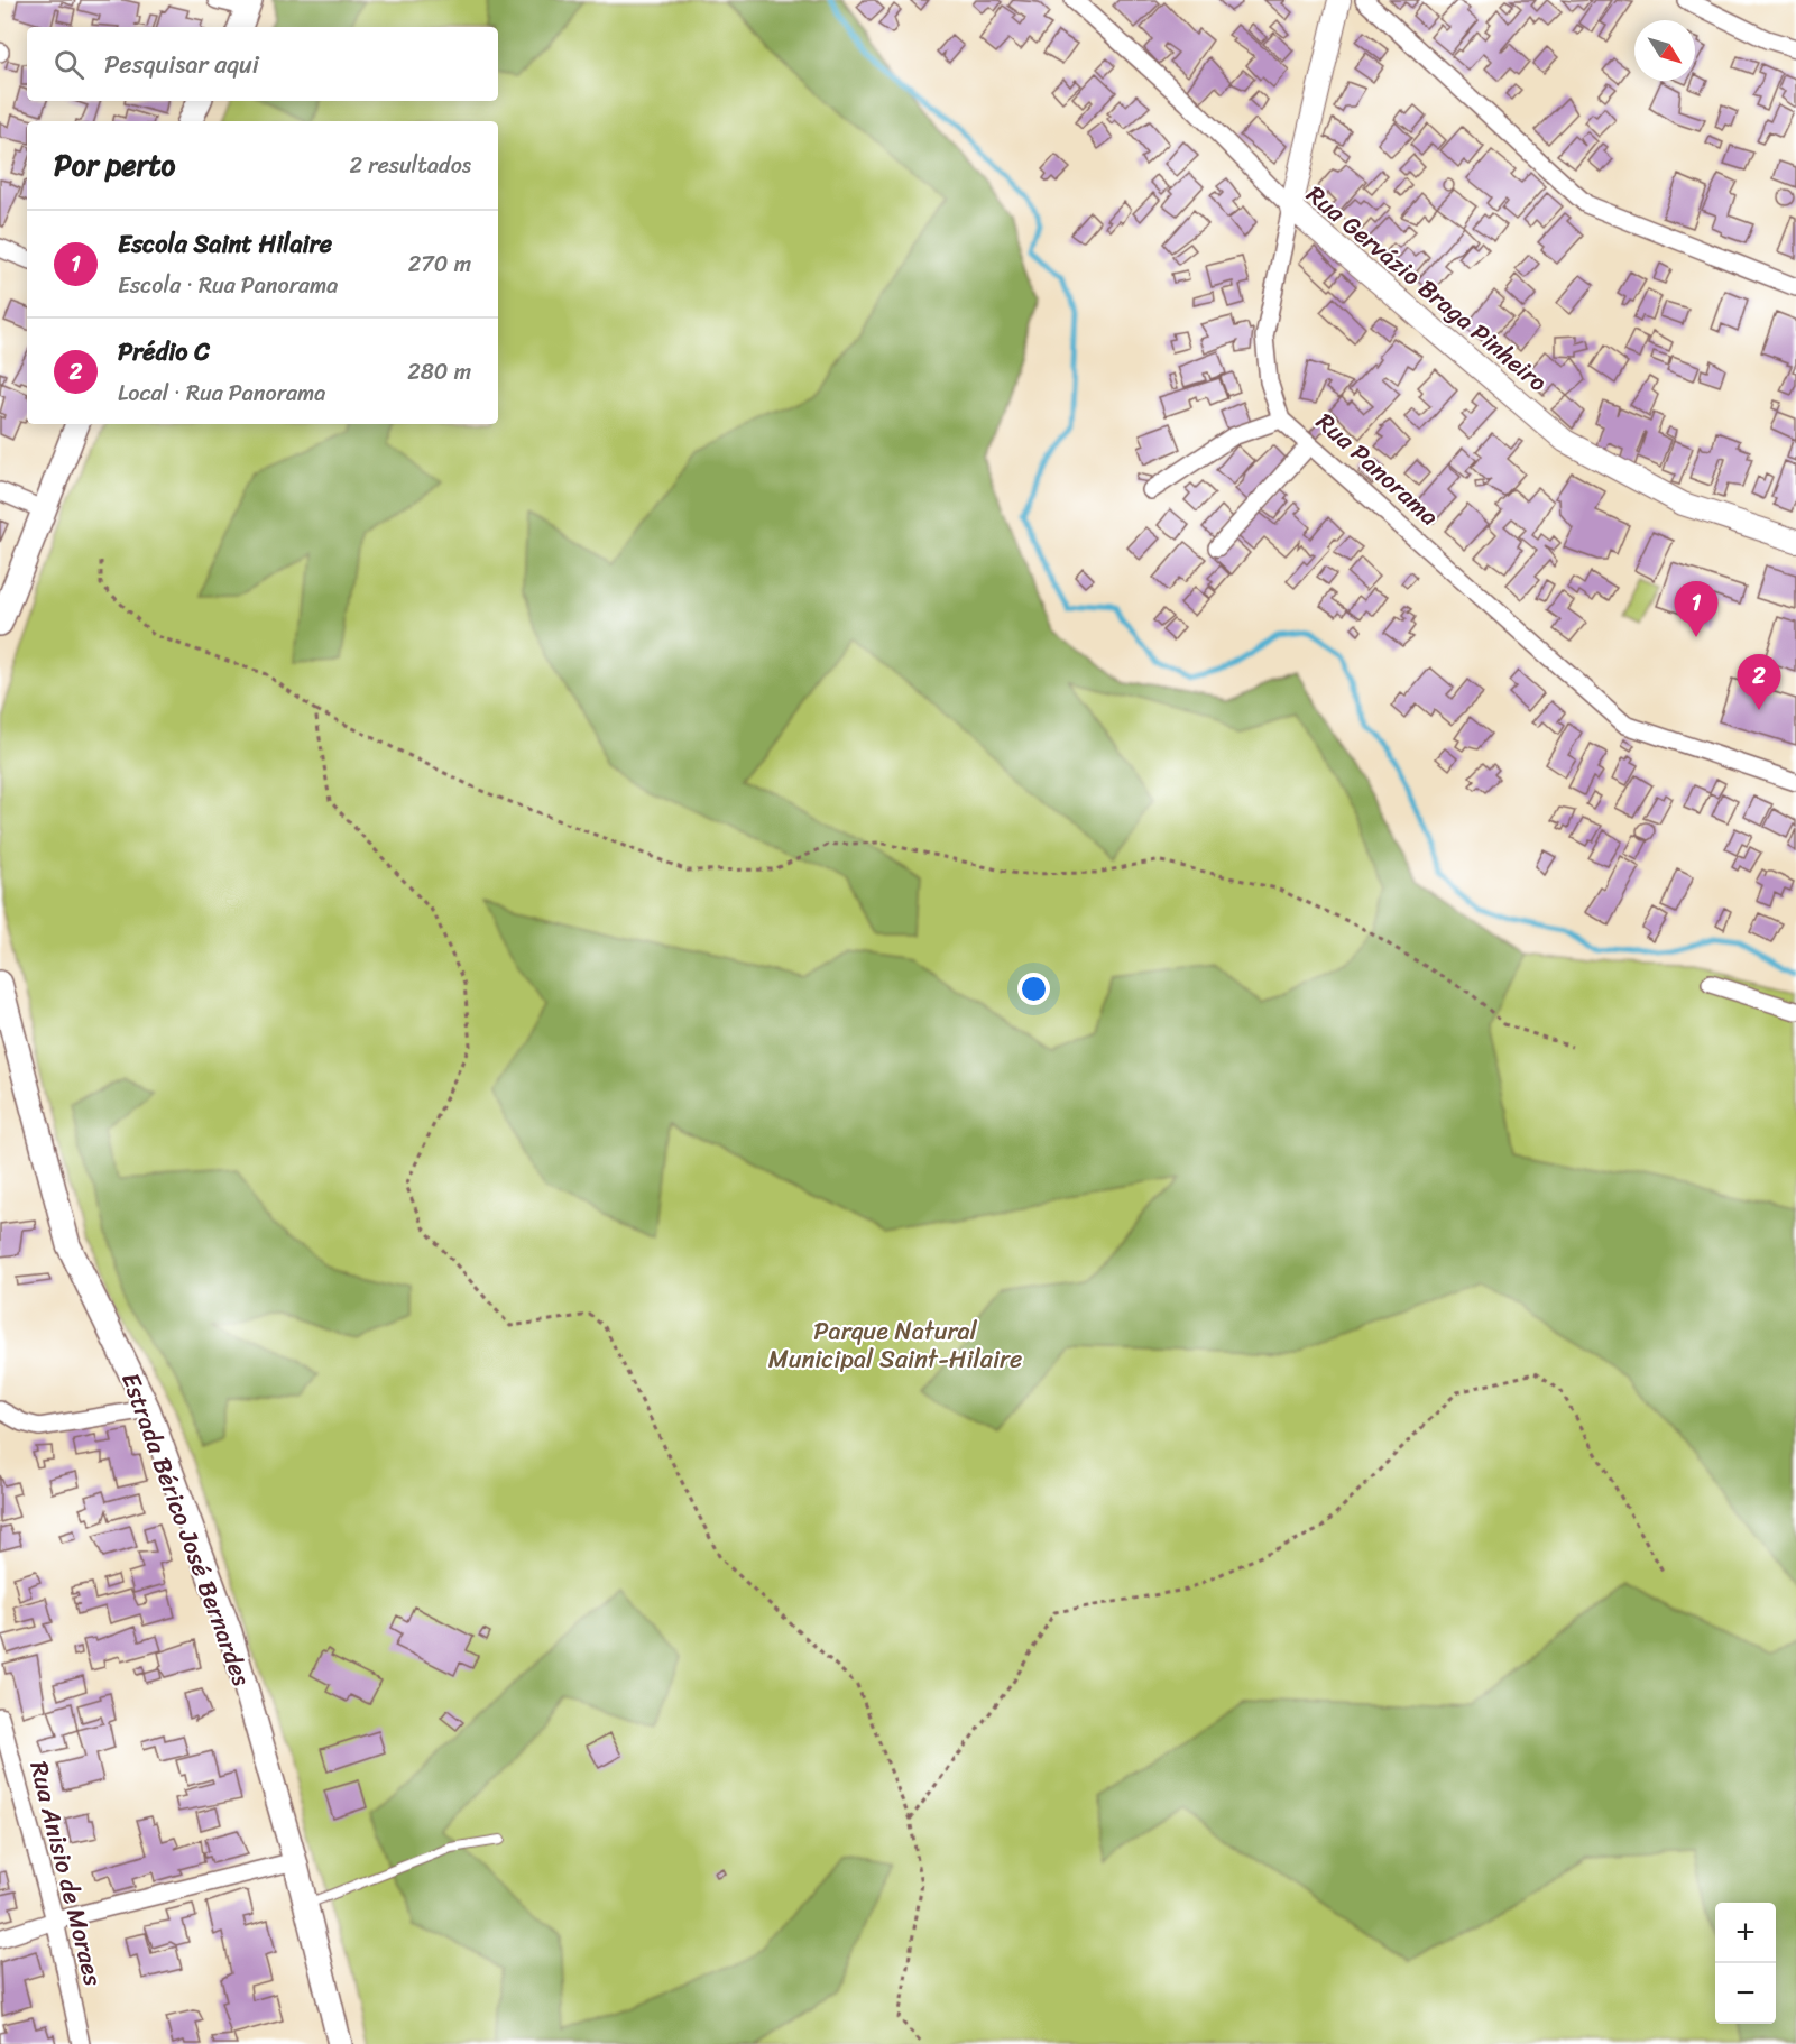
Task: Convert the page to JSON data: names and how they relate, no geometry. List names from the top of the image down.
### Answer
{
  "streets": {
    "main road": ["Estrada Bérico José Bernardes"],
    "street": ["Rua Gervázio Braga Pinheiro", "Rua Panorama", "Rua Anisio de Moraes"]
  },
  "crossings": [
    ["Rua Gervázio Braga Pinheiro", "Rua Panorama"]
  ],
  "parks": ["Parque Natural Municipal Saint-Hilaire"],
  "north": "bottom right",
  "page": {
    "search": "Pesquisar aqui",
    "heading": ["Por perto", "2 resultados"],
    "list": [
      {
        "mark": "1",
        "name": "Escola Saint Hilaire",
        "note": "Escola · Rua Panorama",
        "value": "270 m"
      },
      {
        "mark": "2",
        "name": "Prédio C",
        "note": "Local · Rua Panorama",
        "value": "280 m"
      }
    ],
    "pins": ["1", "2"],
    "map_buttons": ["+", "−"]
  }
}
